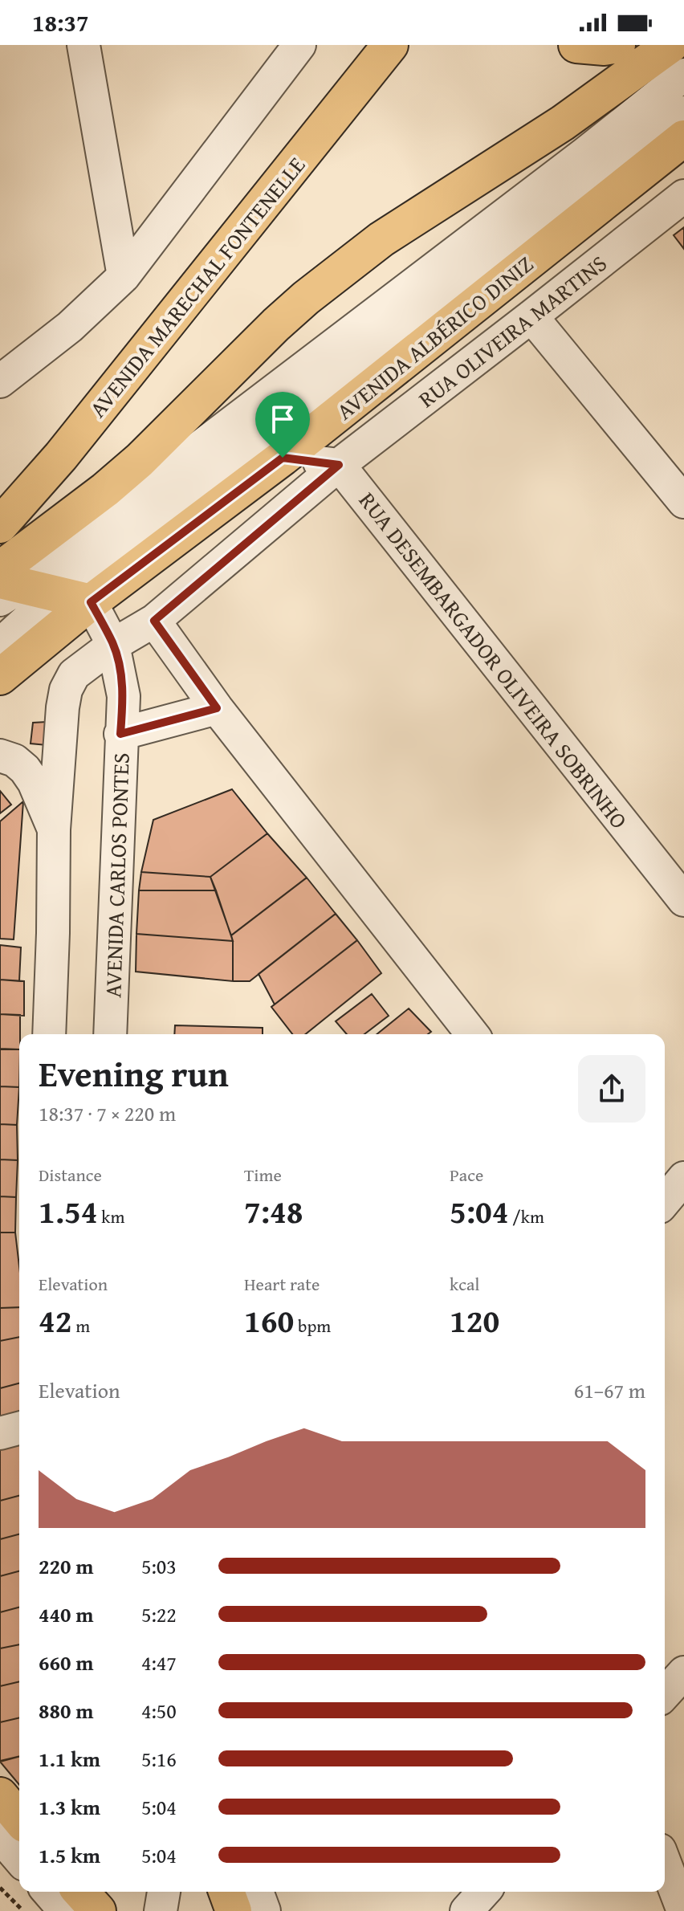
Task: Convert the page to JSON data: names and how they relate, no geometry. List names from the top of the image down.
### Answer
{
  "streets": {
    "main road": ["AVENIDA MARECHAL FONTENELLE", "AVENIDA ALBÉRICO DINIZ"],
    "street": ["RUA OLIVEIRA MARTINS", "RUA DESEMBARGADOR OLIVEIRA SOBRINHO", "AVENIDA CARLOS PONTES"]
  },
  "crossings": [
    ["RUA OLIVEIRA MARTINS", "RUA DESEMBARGADOR OLIVEIRA SOBRINHO"],
    ["RUA OLIVEIRA MARTINS", "AVENIDA CARLOS PONTES"],
    ["AVENIDA ALBÉRICO DINIZ", "AVENIDA CARLOS PONTES"]
  ],
  "page": {
    "status": "18:37",
    "heading": ["Evening run", "18:37 · 7 × 220 m"],
    "stats": [
      ["Distance", "1.54 km"],
      ["Time", "7:48"],
      ["Pace", "5:04 /km"],
      ["Elevation", "42 m"],
      ["Heart rate", "160 bpm"],
      ["kcal", "120"]
    ],
    "chart": ["Elevation", "61–67 m"],
    "list": [
      {
        "name": "220 m",
        "note": "5:03"
      },
      {
        "name": "440 m",
        "note": "5:22"
      },
      {
        "name": "660 m",
        "note": "4:47"
      },
      {
        "name": "880 m",
        "note": "4:50"
      },
      {
        "name": "1.1 km",
        "note": "5:16"
      },
      {
        "name": "1.3 km",
        "note": "5:04"
      },
      {
        "name": "1.5 km",
        "note": "5:04"
      }
    ]
  }
}
